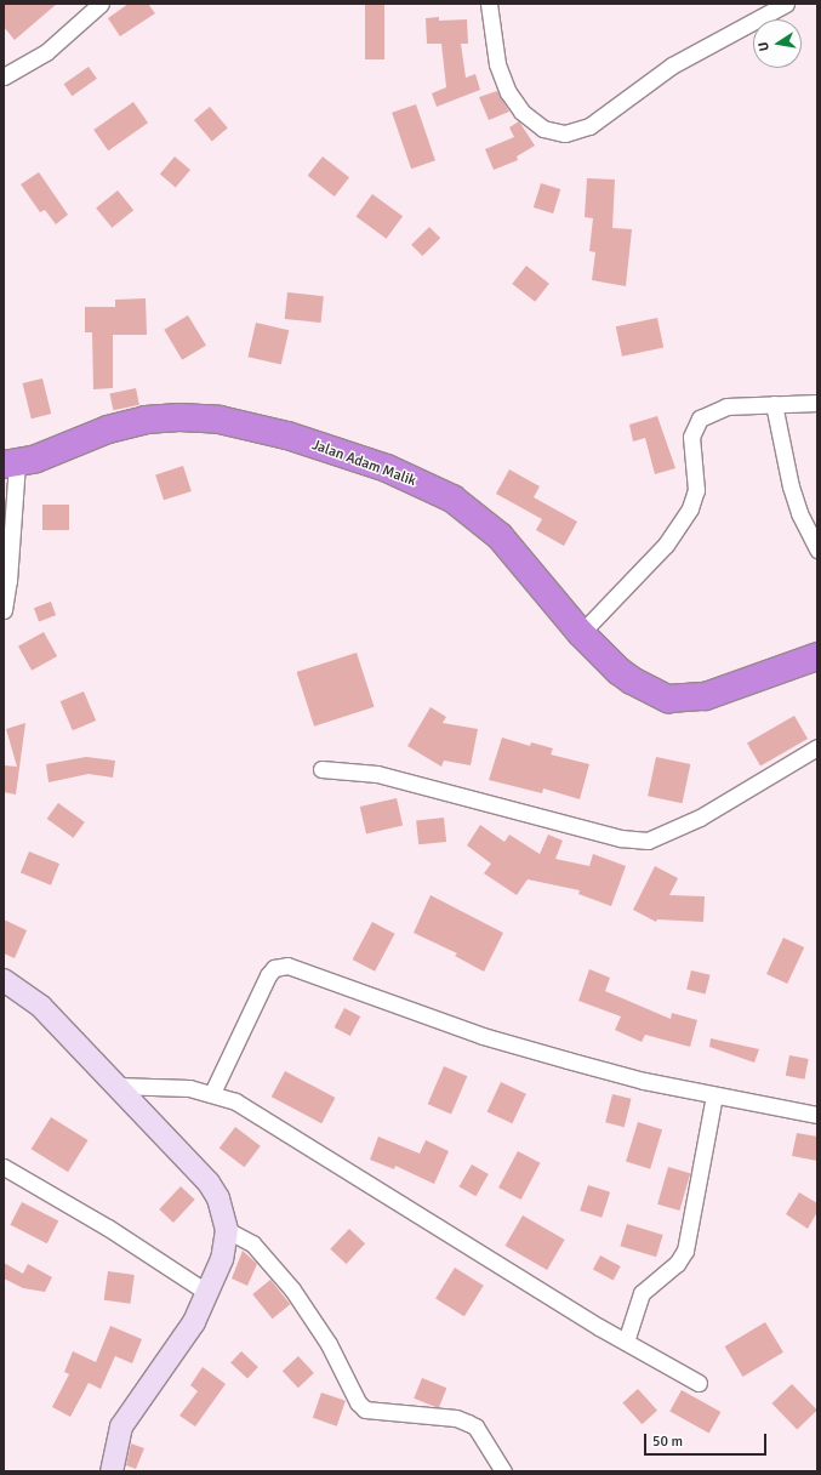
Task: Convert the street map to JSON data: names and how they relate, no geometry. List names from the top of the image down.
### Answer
{
  "streets": {
    "highway": ["Jalan Adam Malik"]
  },
  "scale_bar": "50 m",
  "north": "left"
}
